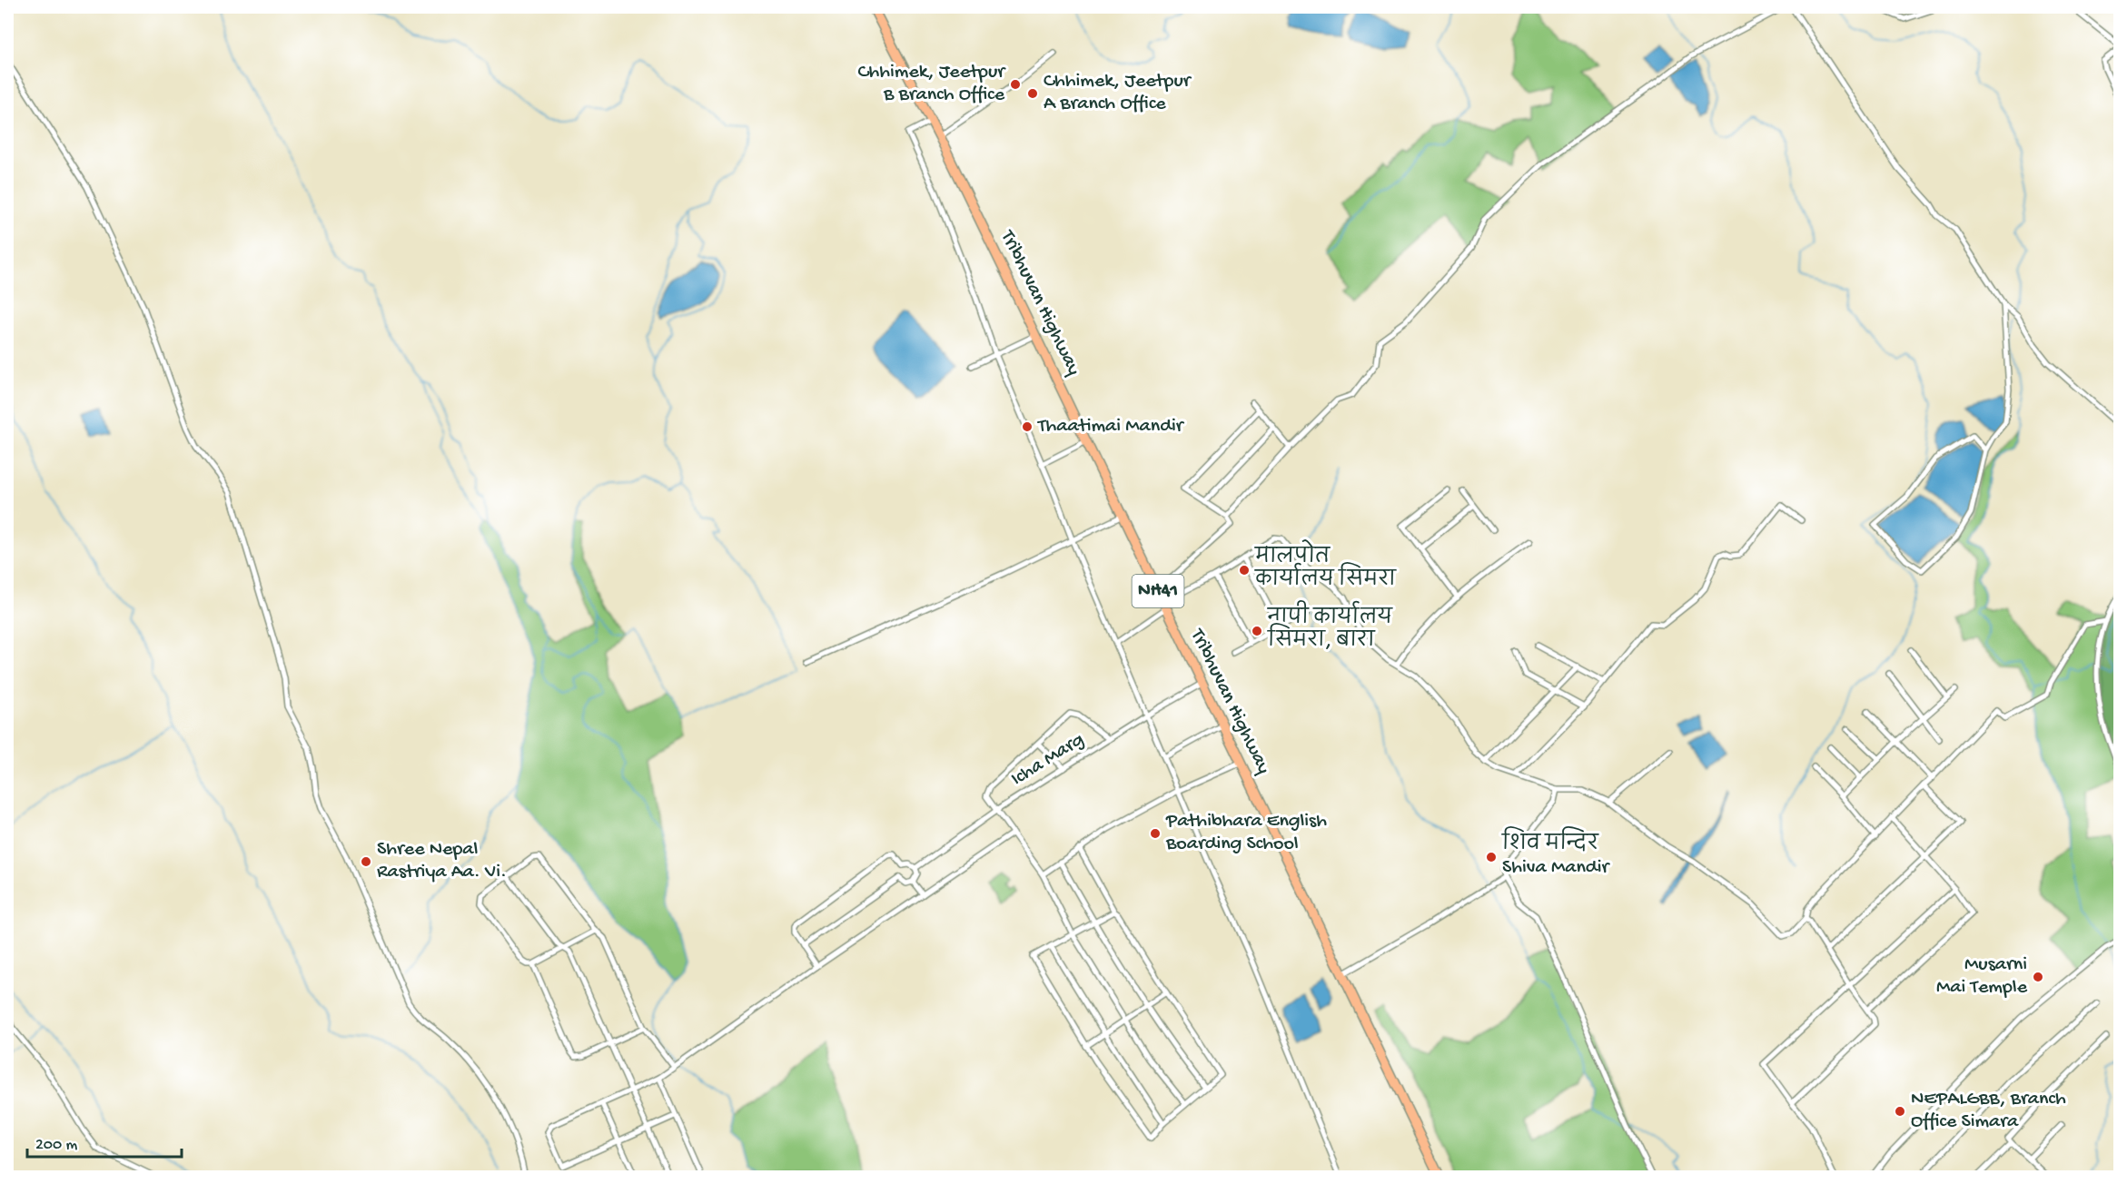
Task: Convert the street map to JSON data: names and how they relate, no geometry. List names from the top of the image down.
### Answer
{
  "streets": {
    "highway": ["Tribhuvan Highway", "NH41"],
    "street": ["Icha Marg"]
  },
  "crossings": [
    ["Tribhuvan Highway", "Icha Marg"]
  ],
  "places": [
    "Chhimek, Jeetpur B Branch Office",
    "Chhimek, Jeetpur A Branch Office",
    "Thaatimai Mandir",
    "मालपोत कार्यालय सिमरा",
    "नापी कार्यालय सिमरा, बारा",
    "Pathibhara English Boarding School",
    "शिव मन्दिर Shiva Mandir",
    "Shree Nepal Rastriya Aa. Vi.",
    "Musarni Mai Temple",
    "NEPALGBB, Branch Office Simara"
  ],
  "scale_bar": "200 m"
}
